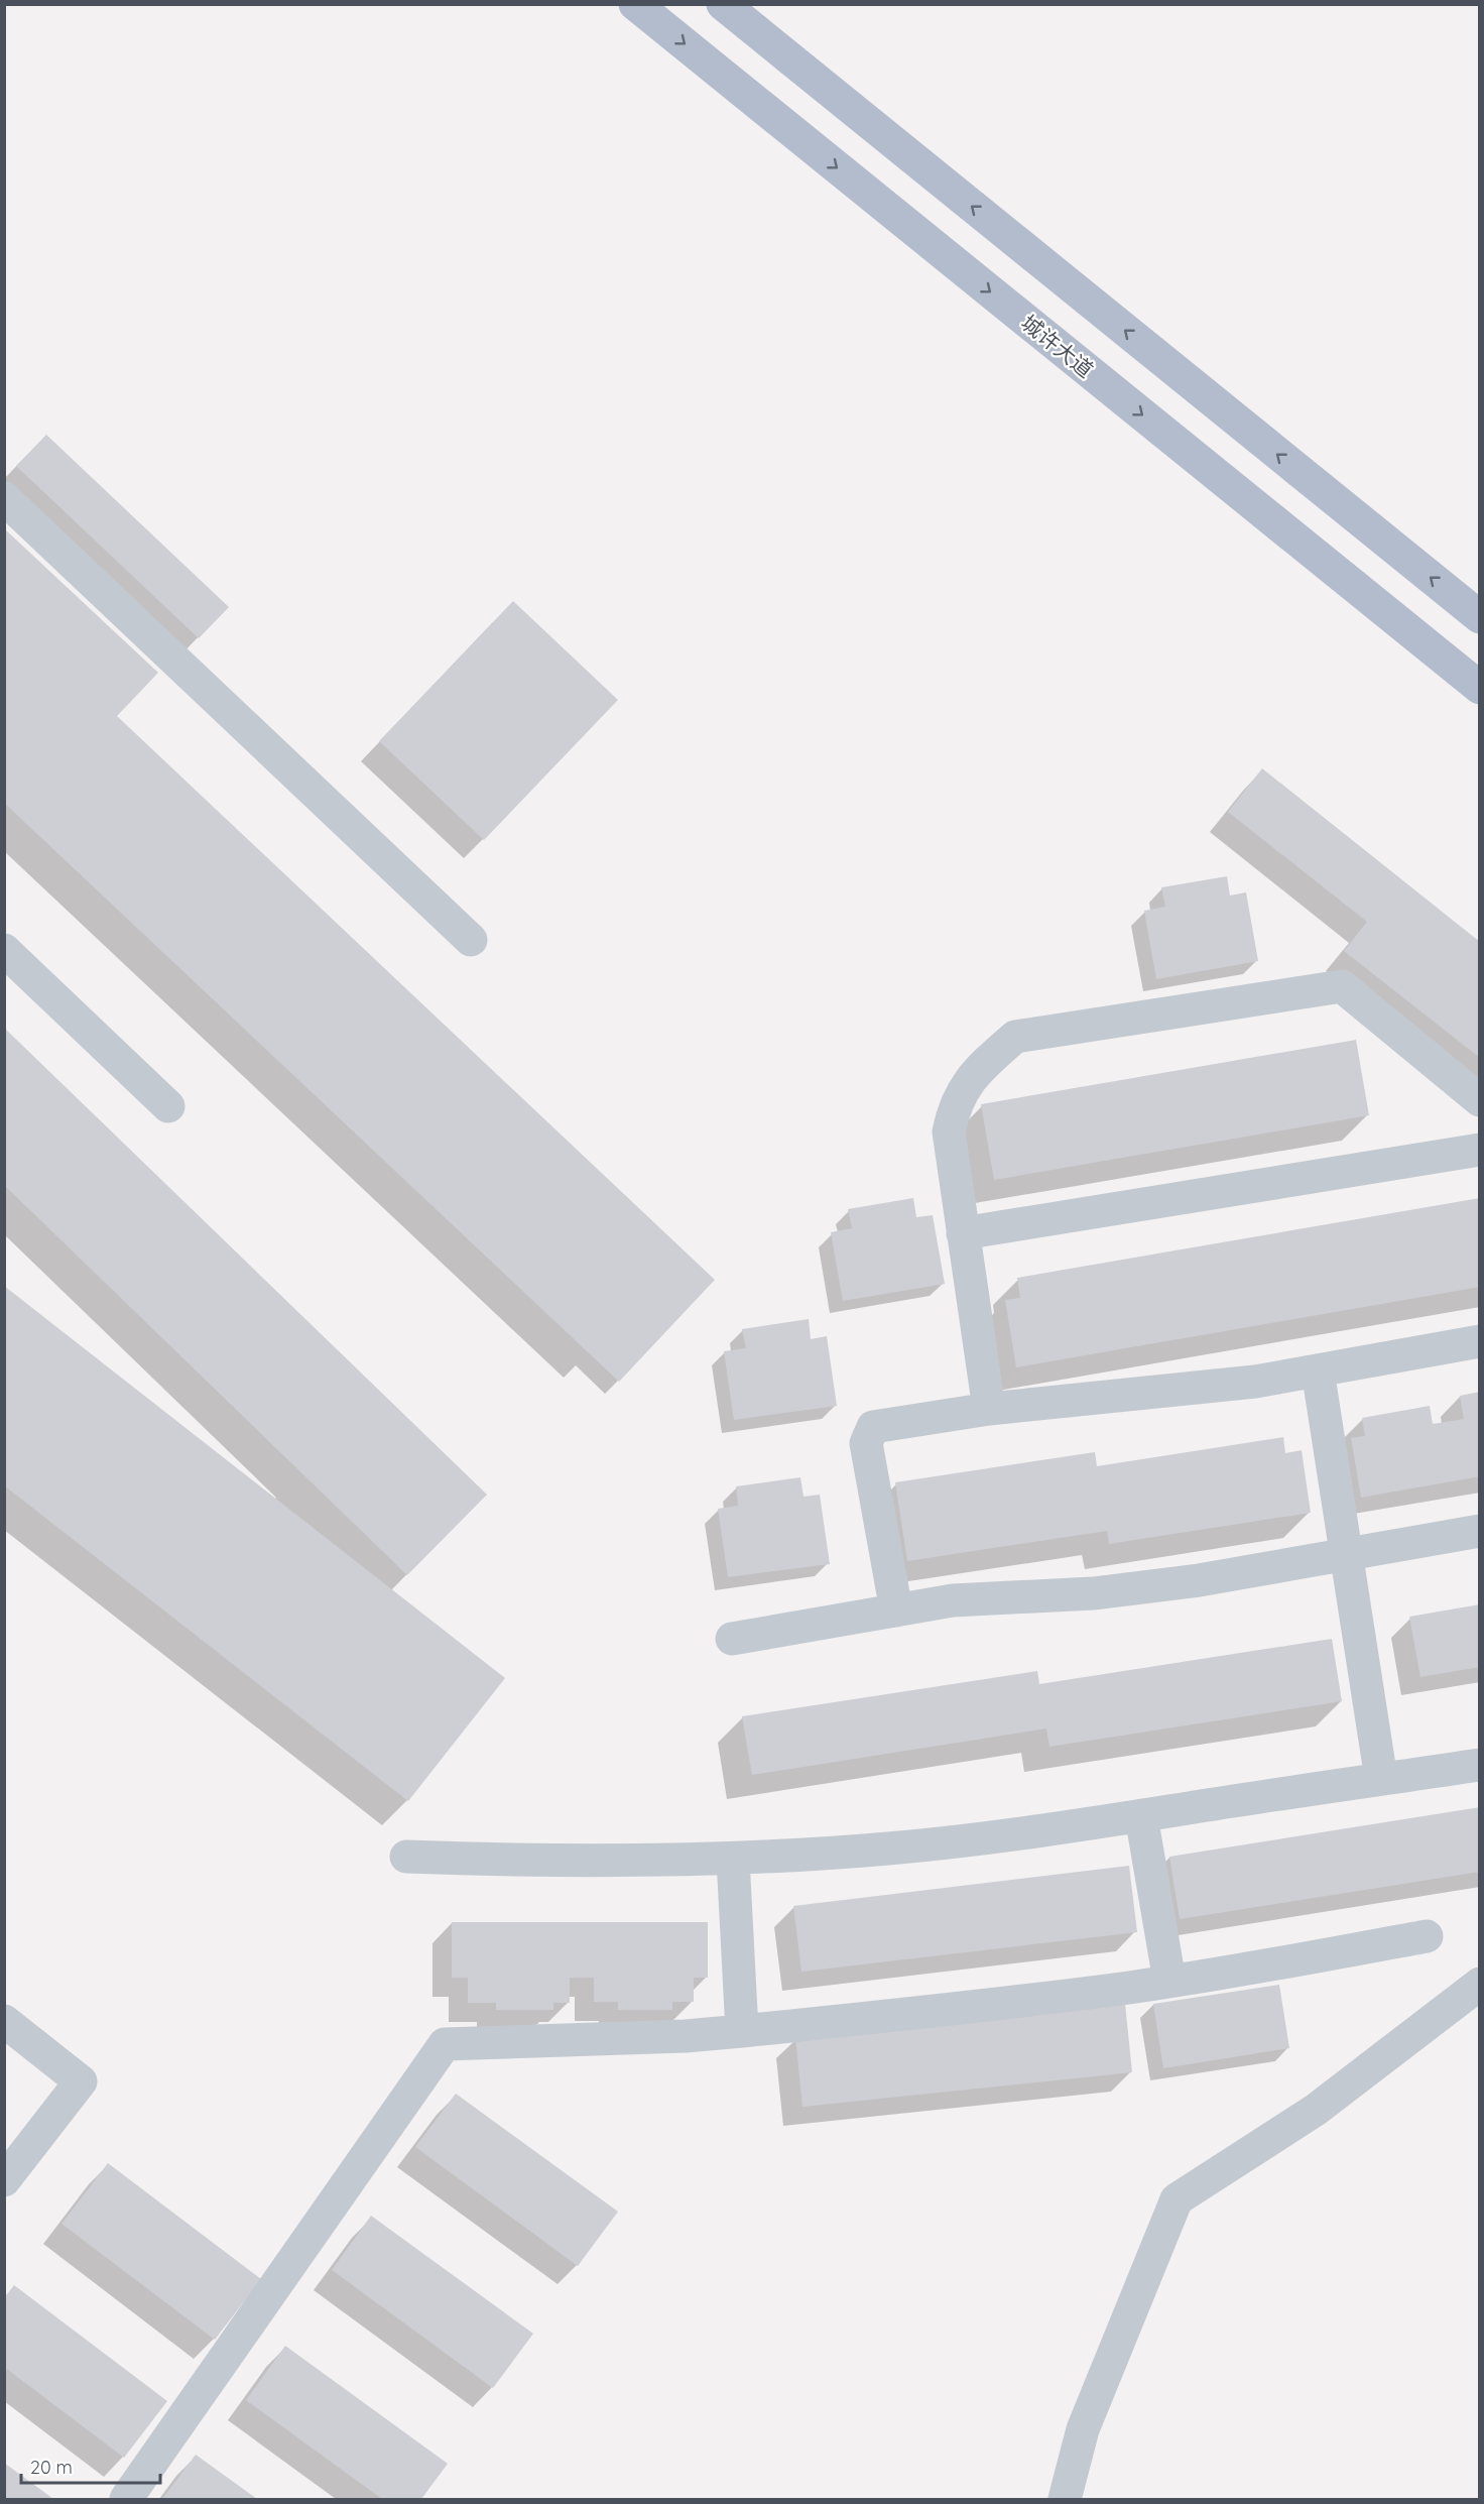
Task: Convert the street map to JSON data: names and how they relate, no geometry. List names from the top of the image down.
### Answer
{
  "streets": {
    "main road": ["城许大道"]
  },
  "scale_bar": "20 m"
}
